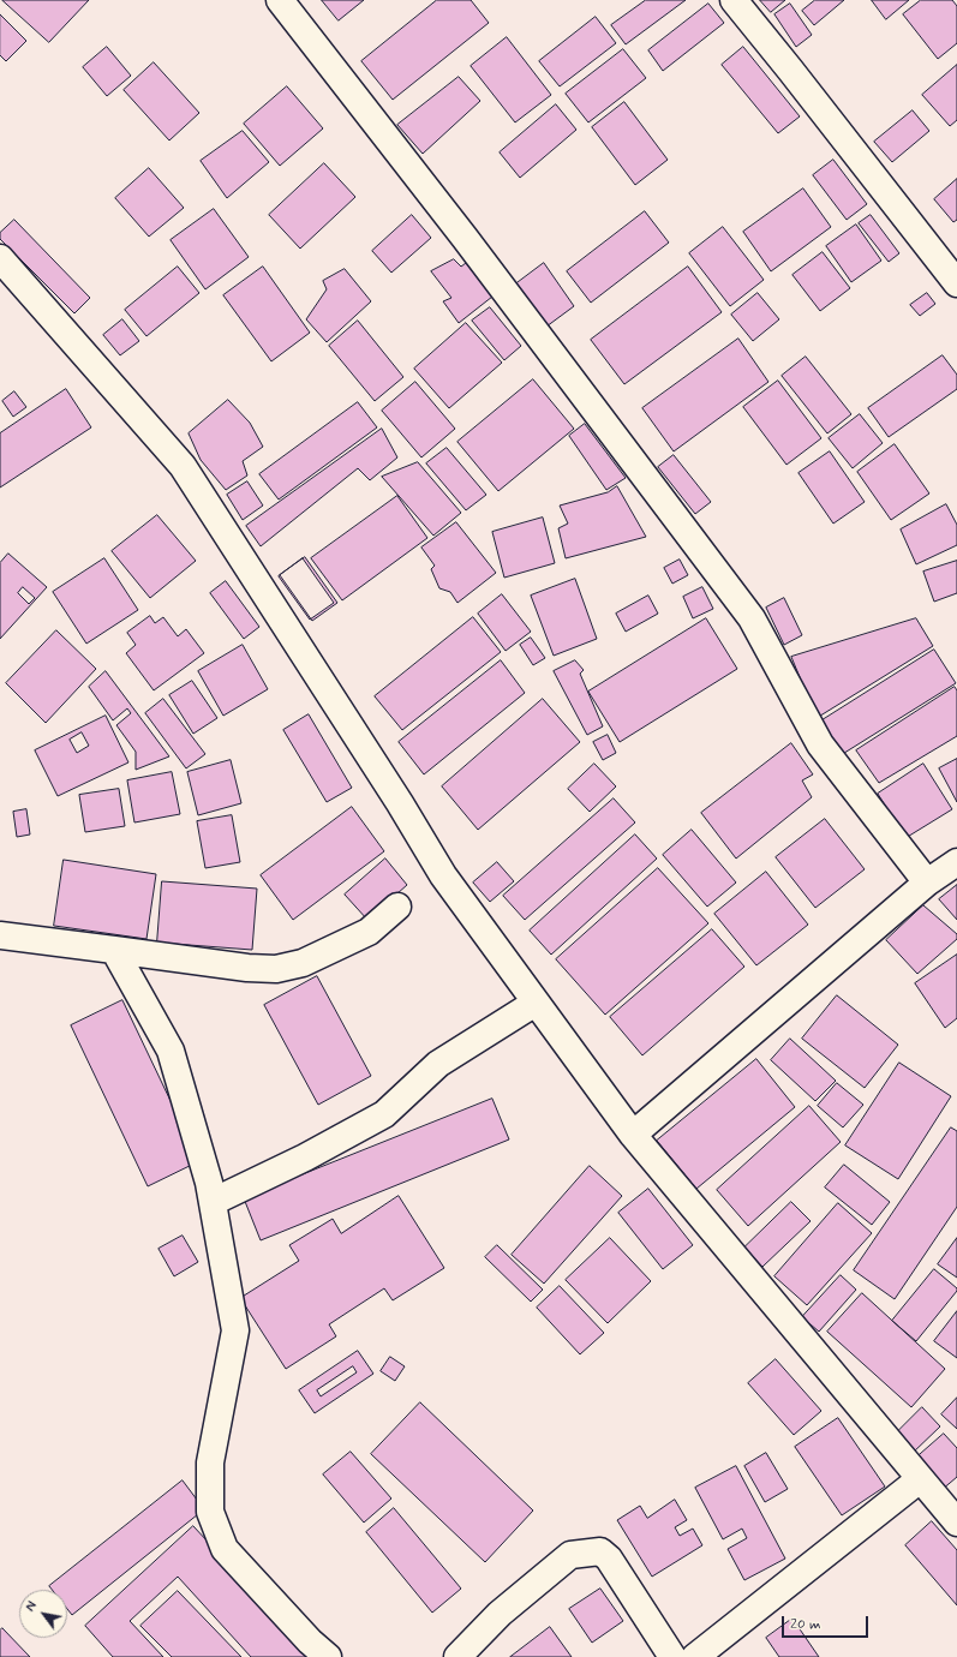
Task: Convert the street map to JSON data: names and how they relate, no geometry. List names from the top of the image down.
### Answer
{
  "scale_bar": "20 m",
  "north": "top left"
}
